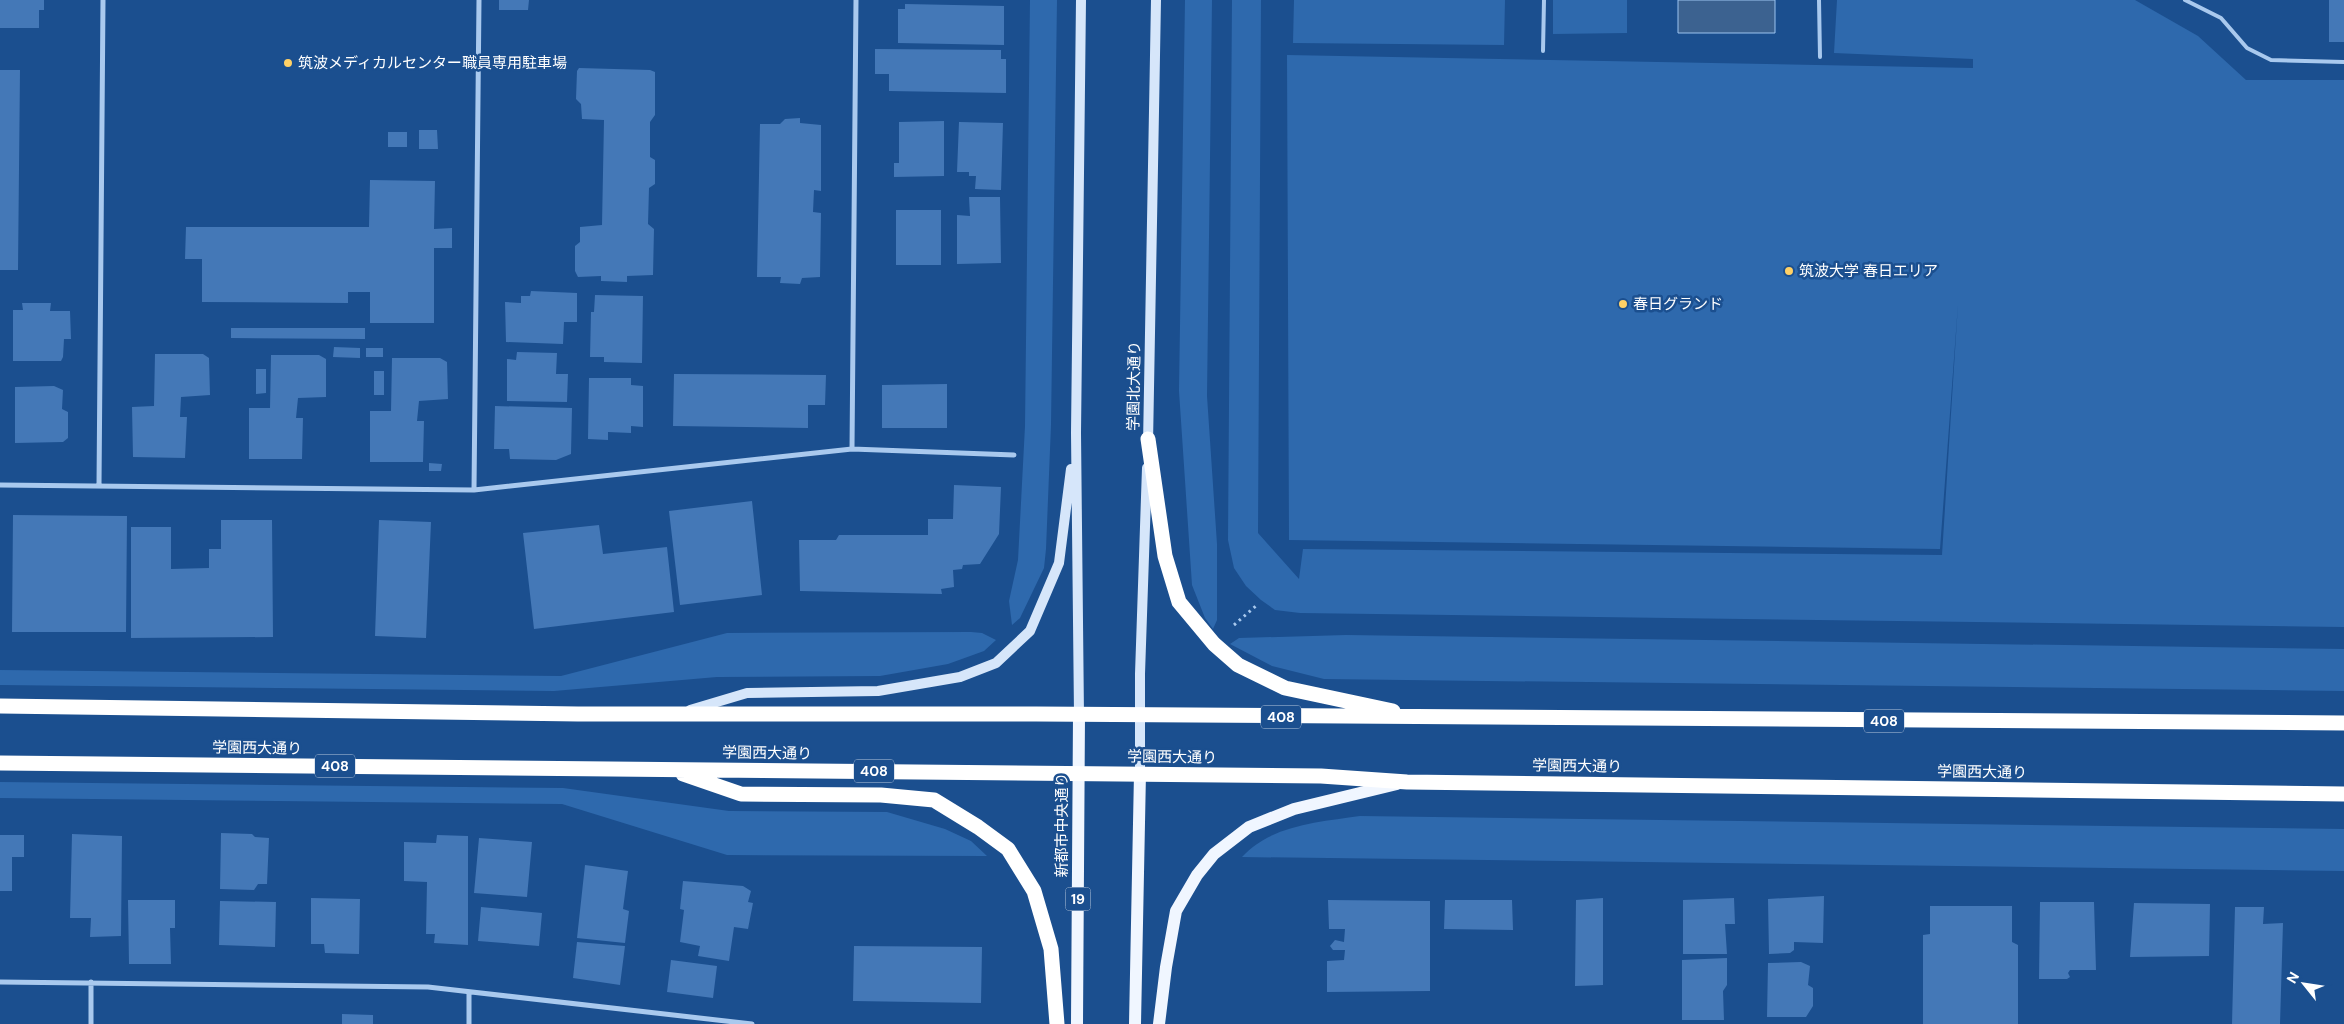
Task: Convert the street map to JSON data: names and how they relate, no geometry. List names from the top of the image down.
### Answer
{
  "streets": {
    "highway": ["408", "学園西大通り"],
    "main road": ["学園北大通り", "新都市中央通り", "19"]
  },
  "crossings": [
    ["学園北大通り", "408"],
    ["学園北大通り", "学園西大通り"],
    ["408", "新都市中央通り"],
    ["学園西大通り", "新都市中央通り"]
  ],
  "places": ["筑波メディカルセンター職員専用駐車場", "筑波大学 春日エリア", "春日グランド"],
  "north": "top left"
}
